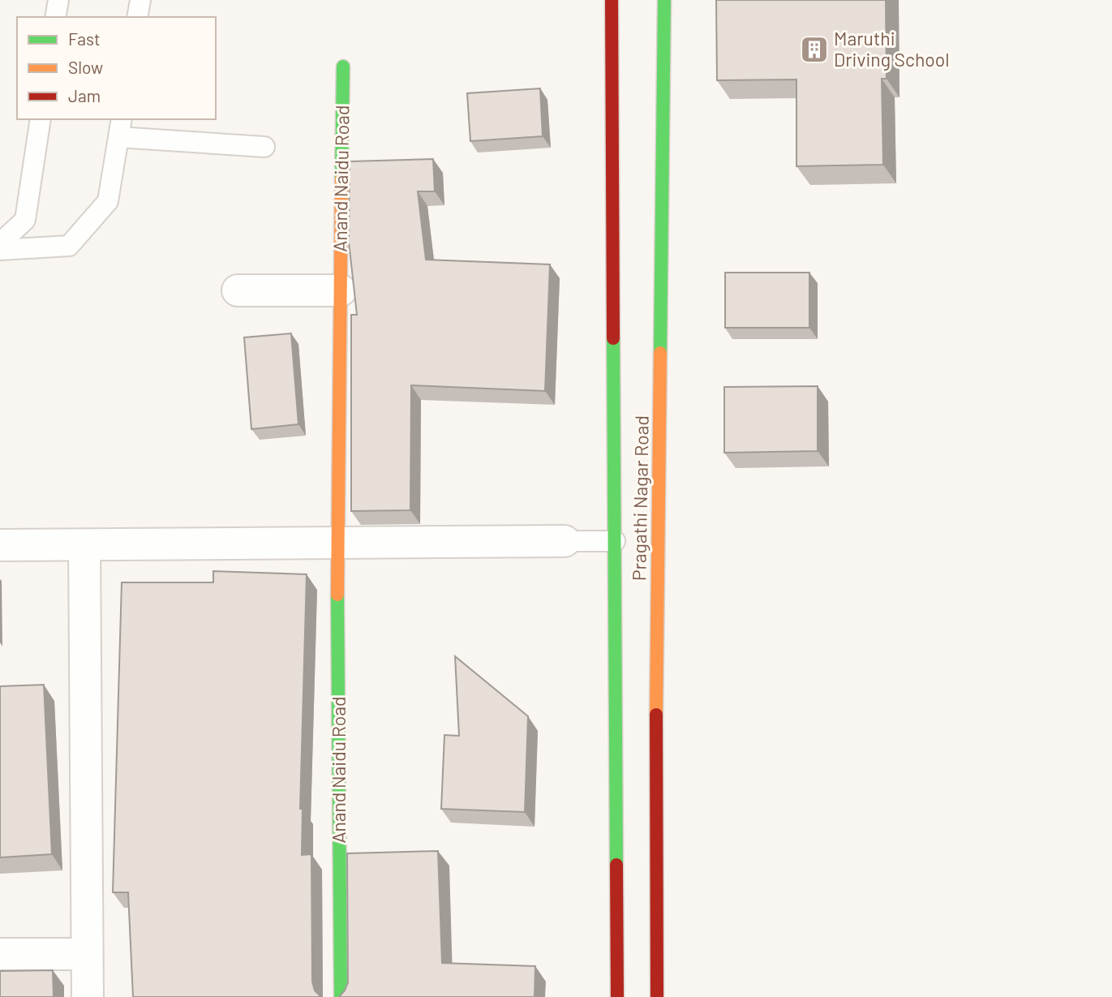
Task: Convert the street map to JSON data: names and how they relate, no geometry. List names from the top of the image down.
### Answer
{
  "streets": {
    "main road": ["Anand Naidu Road", "Pragathi Nagar Road"]
  },
  "places": {
    "building": ["Maruthi Driving School"]
  },
  "legend": ["Fast", "Slow", "Jam"]
}
